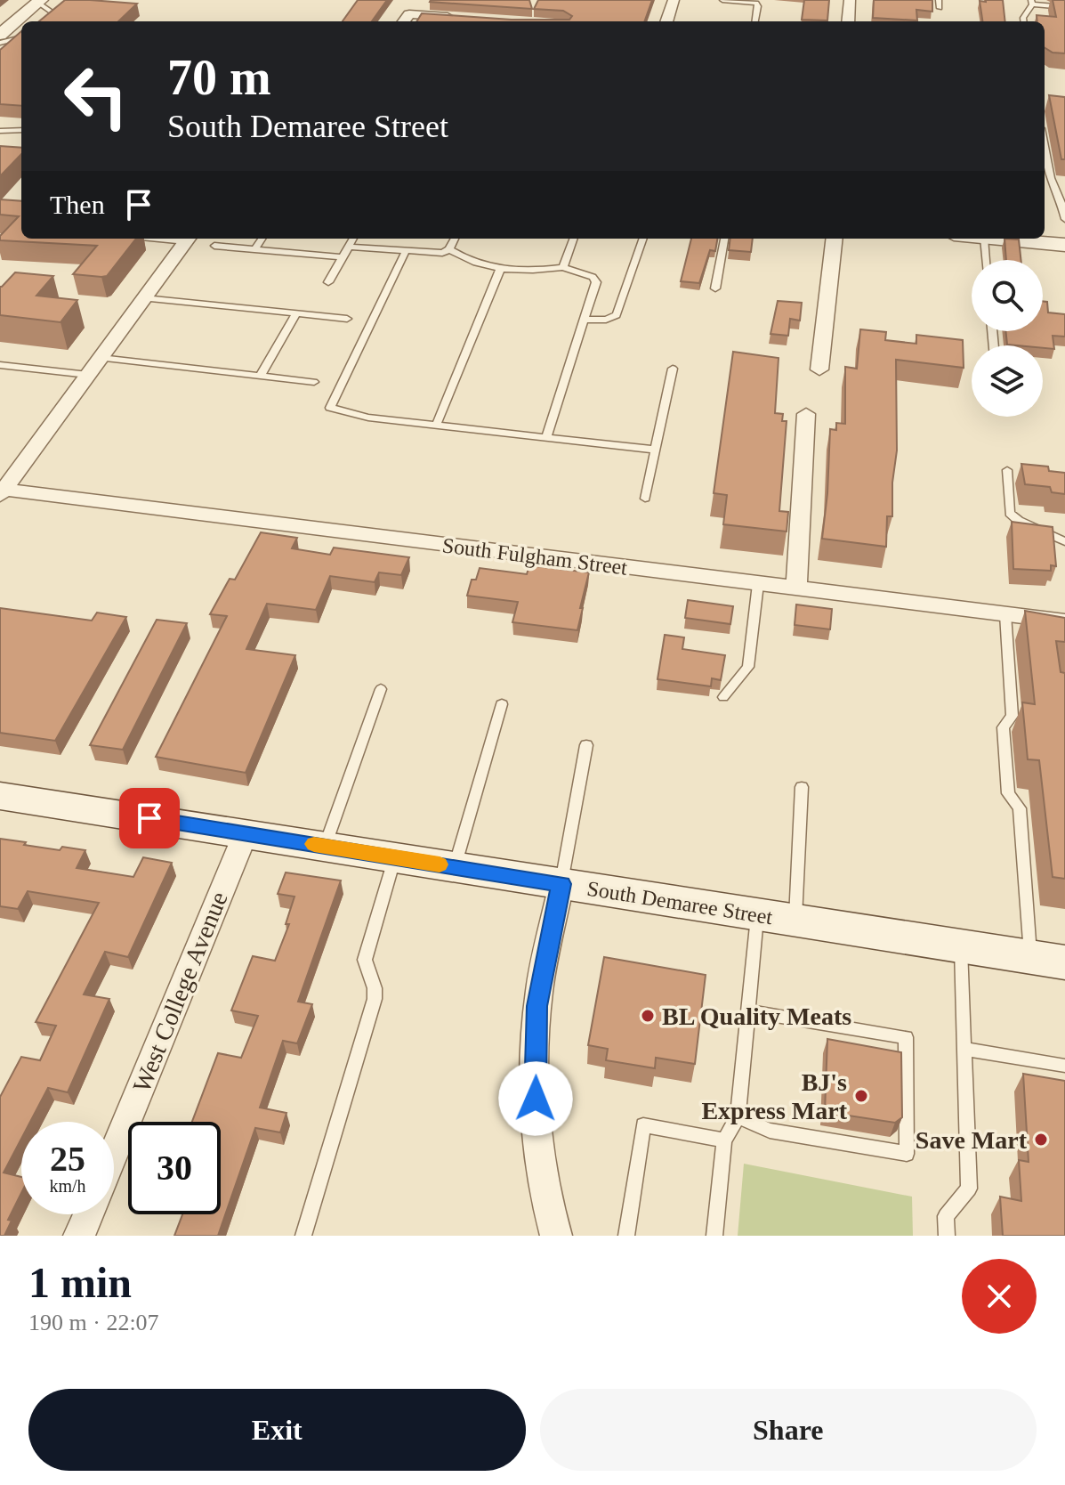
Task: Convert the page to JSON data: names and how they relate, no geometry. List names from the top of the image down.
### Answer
{
  "streets": {
    "main road": ["South Demaree Street"],
    "street": ["South Fulgham Street", "West College Avenue"]
  },
  "crossings": [
    ["South Demaree Street", "West College Avenue"]
  ],
  "places": ["BL Quality Meats", "BJ's Express Mart", "Save Mart"],
  "page": {
    "turn": ["70 m", "South Demaree Street"],
    "then": "Then",
    "speed": "25 km/h",
    "limit": "30",
    "heading": ["1 min", "190 m · 22:07"],
    "buttons": ["Exit", "Share"]
  }
}
